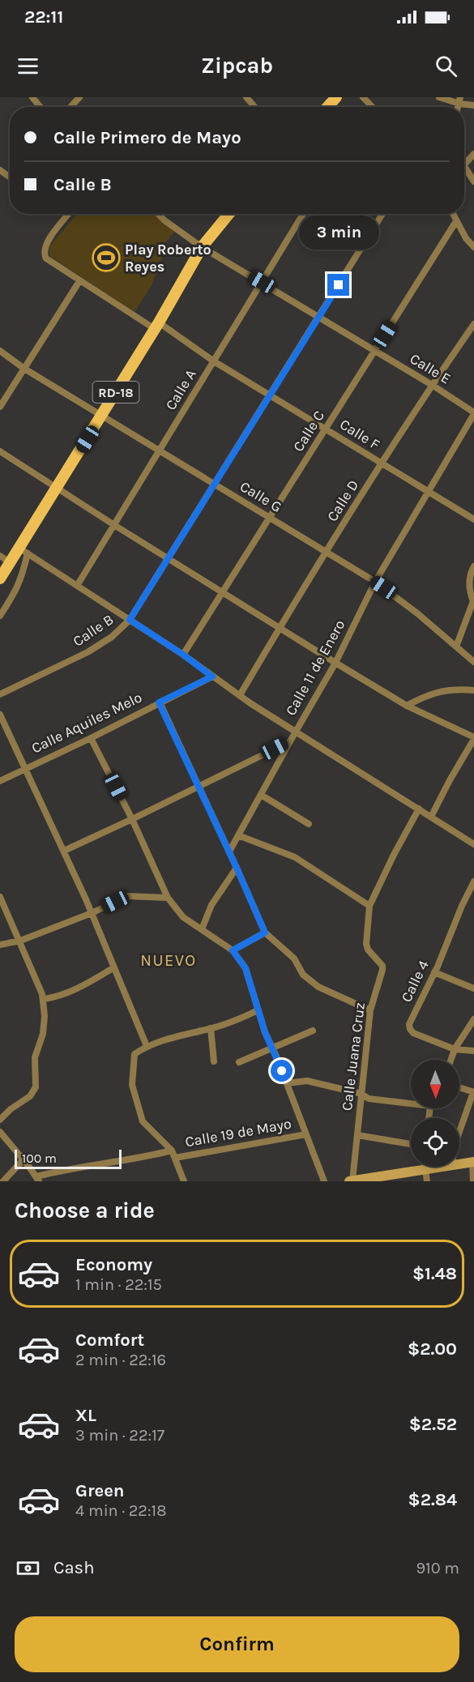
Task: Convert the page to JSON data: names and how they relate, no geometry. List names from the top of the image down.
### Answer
{
  "streets": {
    "main road": ["RD-18"],
    "street": [
      "Calle E",
      "Calle A",
      "Calle C",
      "Calle F",
      "Calle G",
      "Calle D",
      "Calle B",
      "Calle 11 de Enero",
      "Calle Aquiles Melo",
      "Calle 4",
      "Calle Juana Cruz",
      "Calle 19 de Mayo"
    ]
  },
  "crossings": [
    ["Calle E", "Calle A"],
    ["Calle E", "RD-18"],
    ["Calle E", "Calle C"],
    ["Calle E", "Calle D"],
    ["Calle E", "Calle B"],
    ["Calle E", "Calle 11 de Enero"],
    ["Calle A", "Calle F"],
    ["Calle A", "Calle G"],
    ["RD-18", "Calle F"],
    ["RD-18", "Calle G"],
    ["Calle C", "Calle F"],
    ["Calle C", "Calle G"],
    ["Calle F", "Calle D"],
    ["Calle F", "Calle B"],
    ["Calle F", "Calle 11 de Enero"],
    ["Calle G", "Calle D"],
    ["Calle G", "Calle B"],
    ["Calle G", "Calle 11 de Enero"]
  ],
  "districts": ["NUEVO"],
  "places": {
    "sports": ["Play Roberto Reyes"]
  },
  "scale_bar": "100 m",
  "north": "bottom",
  "page": {
    "status": "22:11",
    "header": "Zipcab",
    "banner": ["Calle Primero de Mayo", "Calle B"],
    "bubble": "3 min",
    "scale": "100 m",
    "heading": "Choose a ride",
    "list": [
      {
        "name": "Economy",
        "note": "1 min · 22:15",
        "value": "$1.48"
      },
      {
        "name": "Comfort",
        "note": "2 min · 22:16",
        "value": "$2.00"
      },
      {
        "name": "XL",
        "note": "3 min · 22:17",
        "value": "$2.52"
      },
      {
        "name": "Green",
        "note": "4 min · 22:18",
        "value": "$2.84"
      }
    ],
    "pay": ["Cash", "910 m"],
    "buttons": "Confirm"
  }
}
